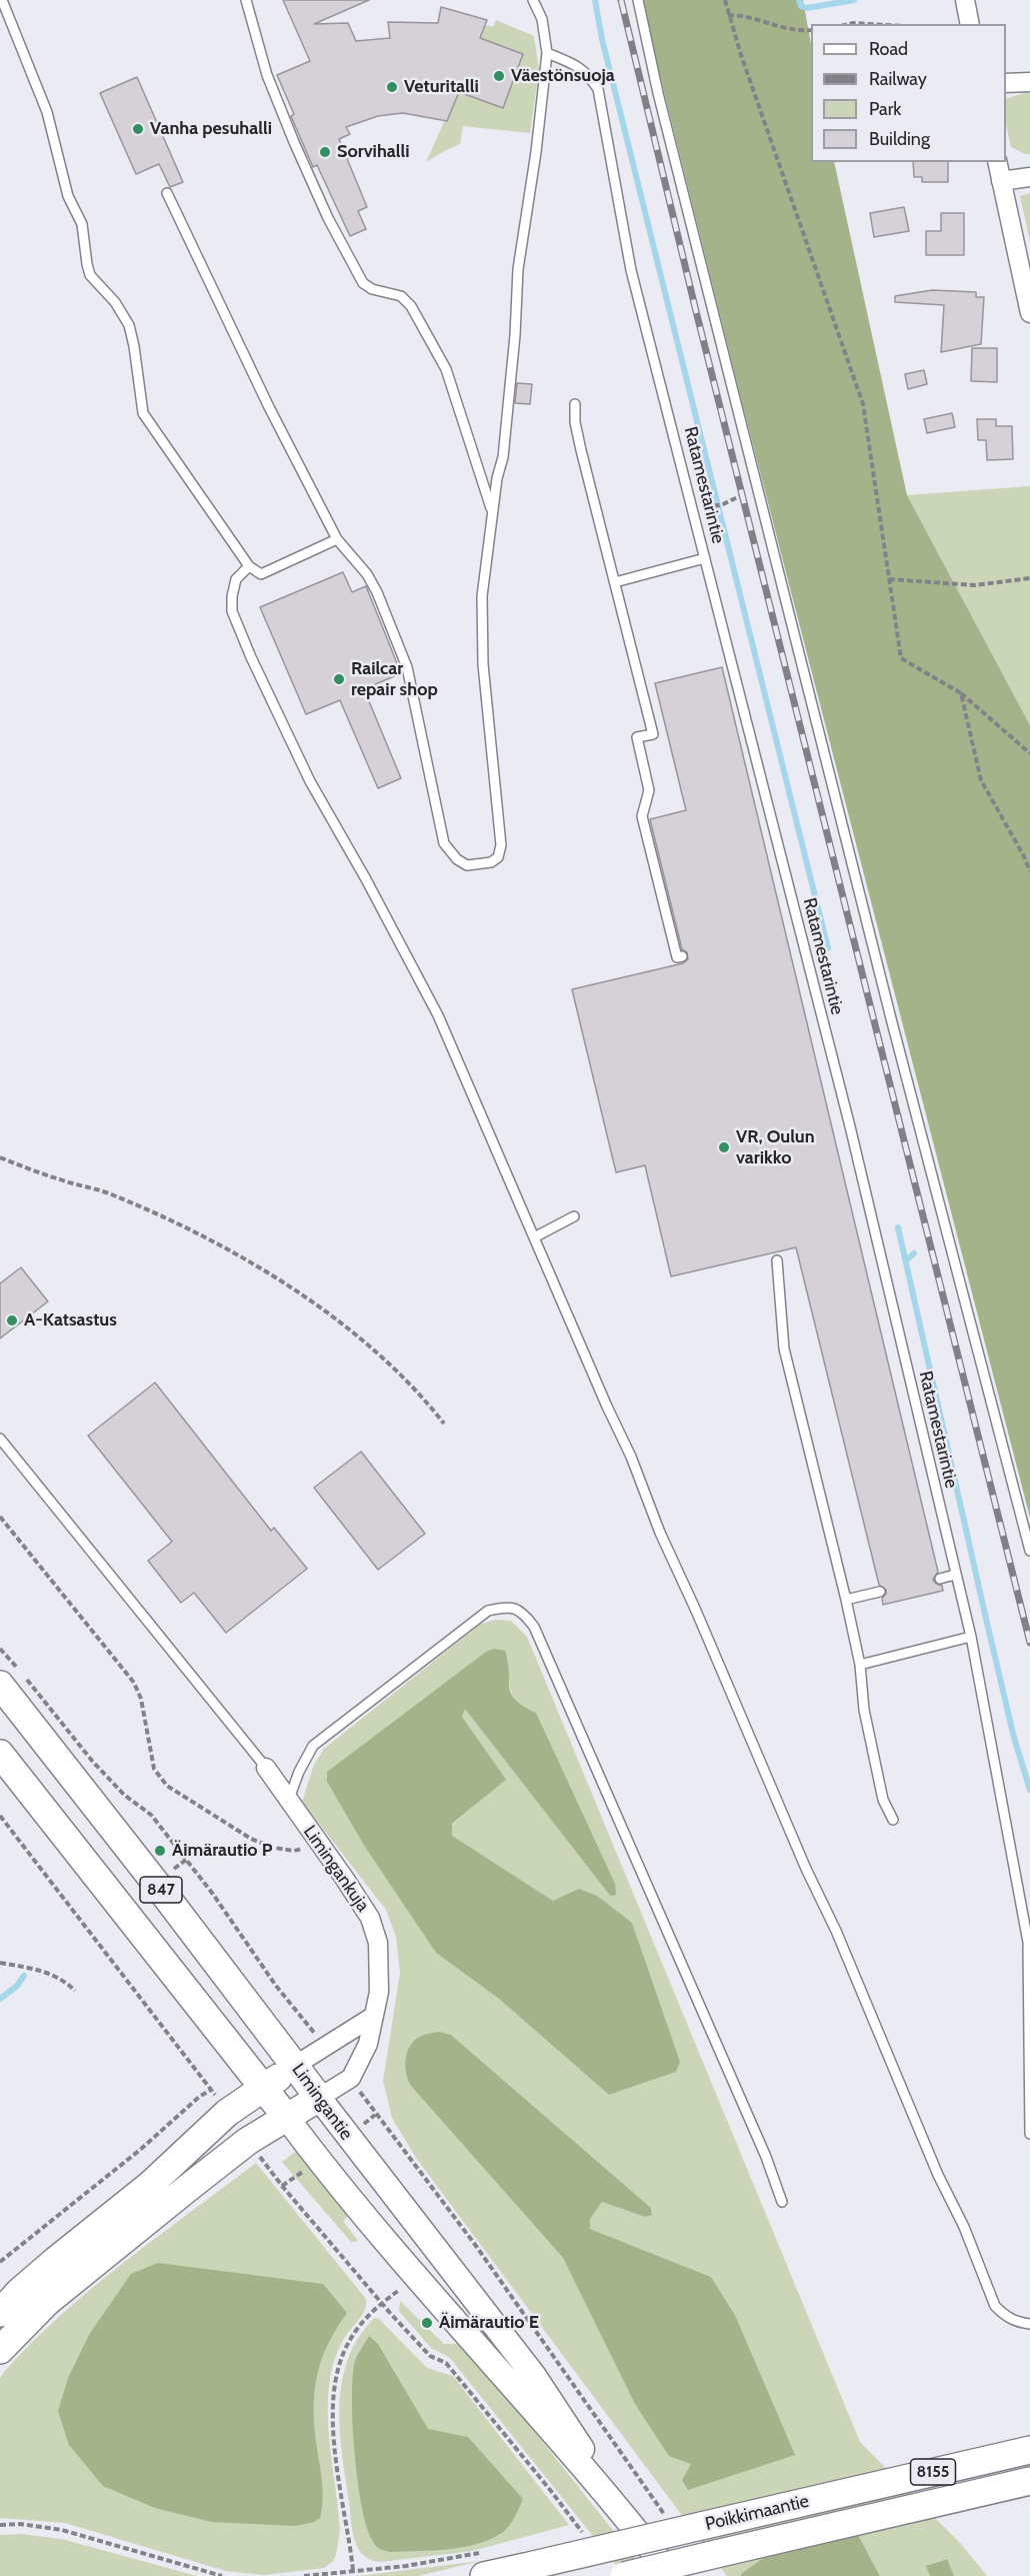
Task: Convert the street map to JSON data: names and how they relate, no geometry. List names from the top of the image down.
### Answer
{
  "streets": {
    "main road": [
      "847",
      "Limingantie",
      "8155",
      "Poikkimaantie"
    ],
    "street": ["Limingankuja"],
    "lane": ["Ratamestarintie"]
  },
  "places": [
    "Väestönsuoja",
    "Veturitalli",
    "Vanha pesuhalli",
    "Sorvihalli",
    "Railcar repair shop",
    "VR, Oulun varikko",
    "A-Katsastus",
    "Äimärautio P",
    "Äimärautio E"
  ],
  "legend": [
    "Road",
    "Railway",
    "Park",
    "Building"
  ]
}
